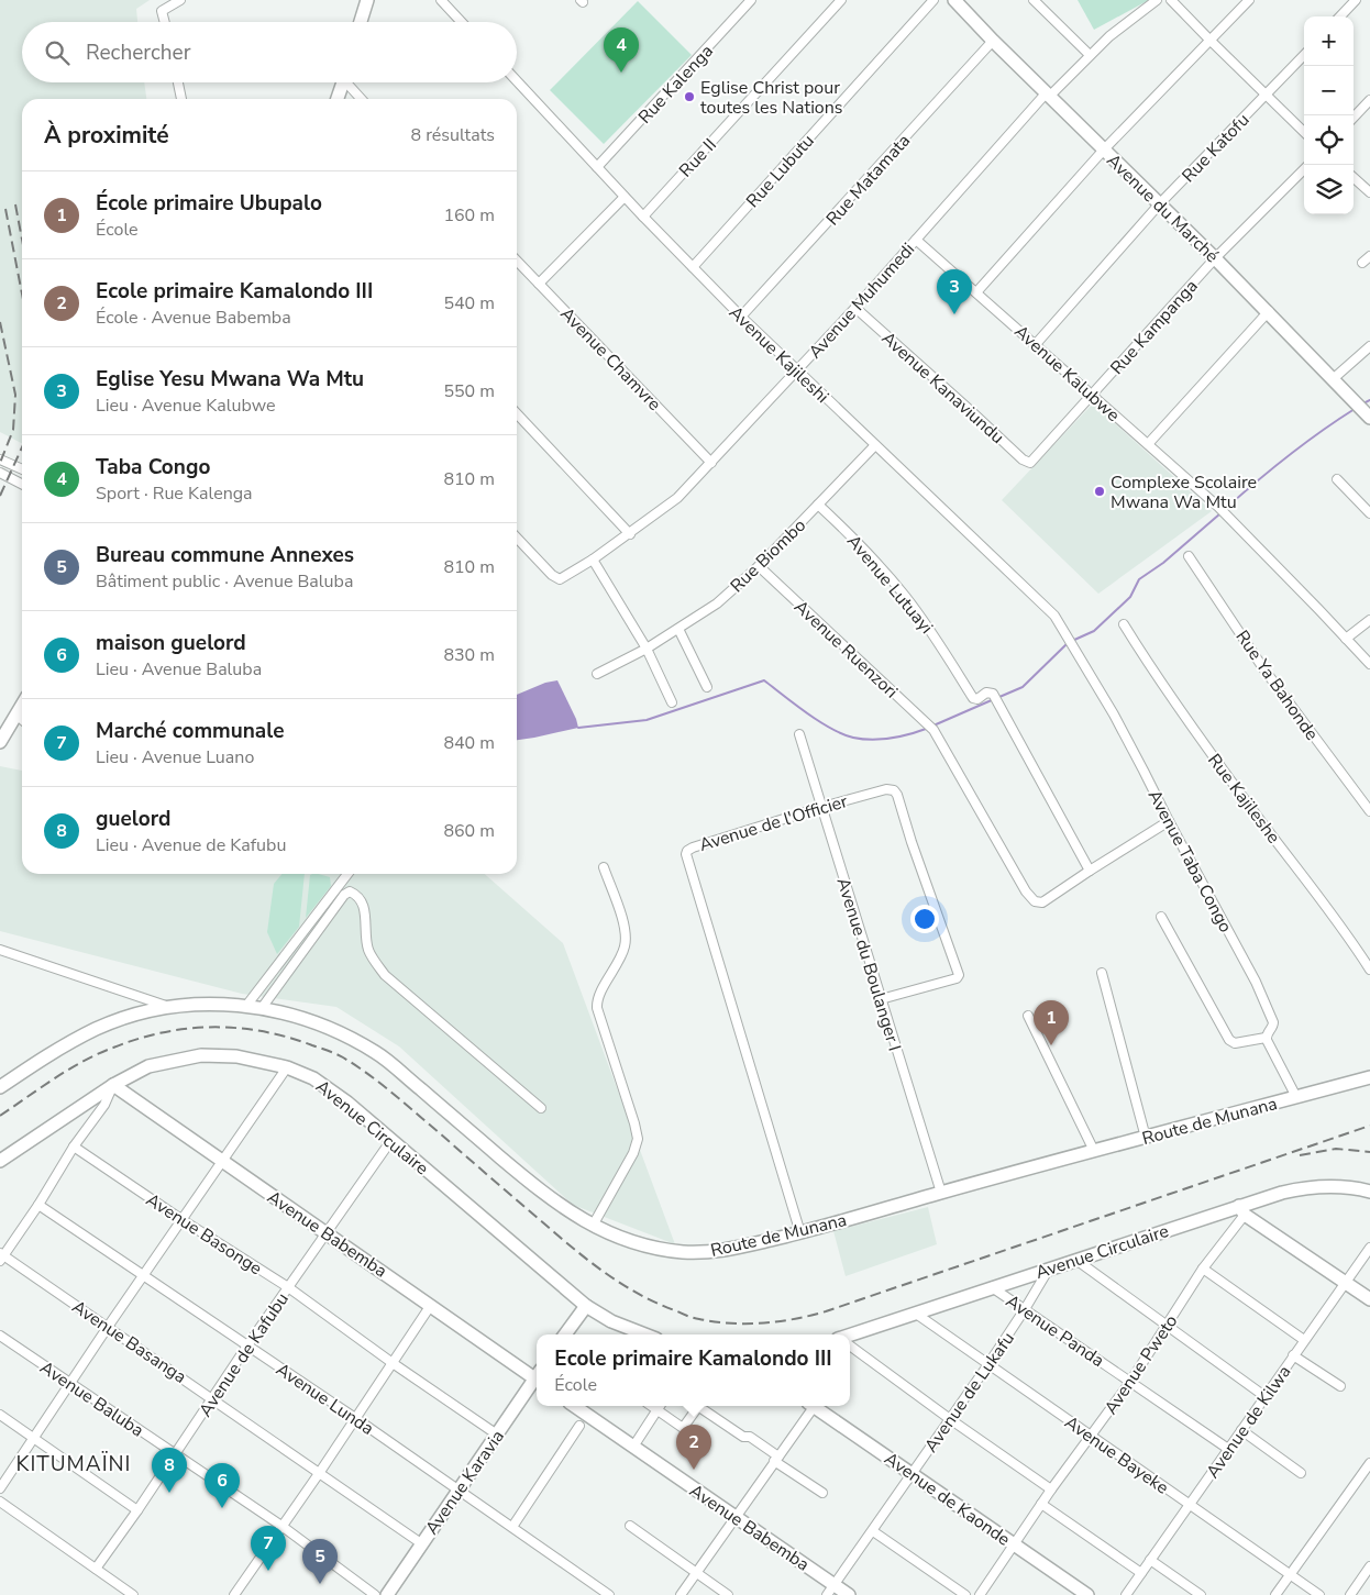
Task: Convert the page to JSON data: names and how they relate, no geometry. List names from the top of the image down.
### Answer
{
  "streets": {
    "street": [
      "Rue Kalenga",
      "Rue Katofu",
      "Rue II",
      "Rue Lubutu",
      "Rue Matamata",
      "Avenue du Marché",
      "Avenue Muhumedi",
      "Rue Kampanga",
      "Avenue Kajileshi",
      "Avenue Chamvre",
      "Avenue Kalubwe",
      "Avenue Kanaviundu",
      "Rue Biombo",
      "Avenue Lutuayi",
      "Avenue Ruenzori",
      "Rue Ya Bahonde",
      "Rue Kajileshe",
      "Avenue de l'Officier",
      "Avenue Taba Congo",
      "Avenue du Boulanger I",
      "Route de Munana",
      "Avenue Circulaire",
      "Avenue Basonge",
      "Avenue Babemba",
      "Avenue Panda",
      "Avenue Basanga",
      "Avenue de Kafubu",
      "Avenue Pweto",
      "Avenue de Lukafu",
      "Avenue Baluba",
      "Avenue Lunda",
      "Avenue de Kilwa",
      "Avenue Bayeke",
      "Avenue Karavia",
      "Avenue de Kaonde"
    ]
  },
  "crossings": [
    ["Rue Kalenga", "Avenue Kajileshi"],
    ["Rue Katofu", "Avenue du Marché"],
    ["Rue Katofu", "Avenue Kalubwe"],
    ["Rue II", "Avenue Kajileshi"],
    ["Rue Lubutu", "Avenue Kajileshi"],
    ["Rue Matamata", "Avenue du Marché"],
    ["Rue Matamata", "Avenue Kajileshi"],
    ["Avenue du Marché", "Avenue Muhumedi"],
    ["Avenue du Marché", "Rue Kampanga"],
    ["Avenue Muhumedi", "Avenue Kajileshi"],
    ["Avenue Muhumedi", "Avenue Chamvre"],
    ["Avenue Muhumedi", "Avenue Kalubwe"],
    ["Avenue Muhumedi", "Avenue Kanaviundu"],
    ["Rue Kampanga", "Avenue Kalubwe"],
    ["Rue Kampanga", "Avenue Kanaviundu"],
    ["Avenue Kajileshi", "Rue Biombo"],
    ["Avenue Kajileshi", "Avenue Taba Congo"],
    ["Rue Biombo", "Avenue Lutuayi"],
    ["Rue Biombo", "Avenue Ruenzori"],
    ["Avenue Lutuayi", "Avenue Ruenzori"],
    ["Avenue de l'Officier", "Avenue du Boulanger I"],
    ["Avenue de l'Officier", "Route de Munana"],
    ["Avenue du Boulanger I", "Route de Munana"],
    ["Avenue Circulaire", "Avenue Babemba"],
    ["Avenue Circulaire", "Avenue Panda"],
    ["Avenue Circulaire", "Avenue de Kafubu"],
    ["Avenue Circulaire", "Avenue Pweto"],
    ["Avenue Circulaire", "Avenue de Lukafu"],
    ["Avenue Circulaire", "Avenue Bayeke"],
    ["Avenue Basonge", "Avenue de Kafubu"],
    ["Avenue Basonge", "Avenue Karavia"],
    ["Avenue Babemba", "Avenue de Kafubu"],
    ["Avenue Babemba", "Avenue de Lukafu"],
    ["Avenue Panda", "Avenue Pweto"],
    ["Avenue Panda", "Avenue de Lukafu"],
    ["Avenue Panda", "Avenue de Kilwa"],
    ["Avenue Basanga", "Avenue de Kafubu"],
    ["Avenue Basanga", "Avenue Karavia"],
    ["Avenue de Kafubu", "Avenue Baluba"],
    ["Avenue de Kafubu", "Avenue Lunda"],
    ["Avenue Pweto", "Avenue Bayeke"],
    ["Avenue Pweto", "Avenue de Kaonde"],
    ["Avenue de Lukafu", "Avenue Bayeke"],
    ["Avenue de Lukafu", "Avenue de Kaonde"],
    ["Avenue Lunda", "Avenue Karavia"],
    ["Avenue de Kilwa", "Avenue Bayeke"]
  ],
  "districts": ["KITUMAÏNI"],
  "places": ["Eglise Christ pour toutes les Nations", "Complexe Scolaire Mwana Wa Mtu"],
  "page": {
    "map_buttons": ["+", "−"],
    "search": "Rechercher",
    "pins": [
      "4",
      "3",
      "1",
      "2",
      "8",
      "6",
      "7",
      "5"
    ],
    "heading": ["À proximité", "8 résultats"],
    "list": [
      {
        "mark": "1",
        "name": "École primaire Ubupalo",
        "note": "École",
        "value": "160 m"
      },
      {
        "mark": "2",
        "name": "Ecole primaire Kamalondo III",
        "note": "École · Avenue Babemba",
        "value": "540 m"
      },
      {
        "mark": "3",
        "name": "Eglise Yesu Mwana Wa Mtu",
        "note": "Lieu · Avenue Kalubwe",
        "value": "550 m"
      },
      {
        "mark": "4",
        "name": "Taba Congo",
        "note": "Sport · Rue Kalenga",
        "value": "810 m"
      },
      {
        "mark": "5",
        "name": "Bureau commune Annexes",
        "note": "Bâtiment public · Avenue Baluba",
        "value": "810 m"
      },
      {
        "mark": "6",
        "name": "maison guelord",
        "note": "Lieu · Avenue Baluba",
        "value": "830 m"
      },
      {
        "mark": "7",
        "name": "Marché communale",
        "note": "Lieu · Avenue Luano",
        "value": "840 m"
      },
      {
        "mark": "8",
        "name": "guelord",
        "note": "Lieu · Avenue de Kafubu",
        "value": "860 m"
      }
    ],
    "popup": ["Ecole primaire Kamalondo III", "École"]
  }
}
